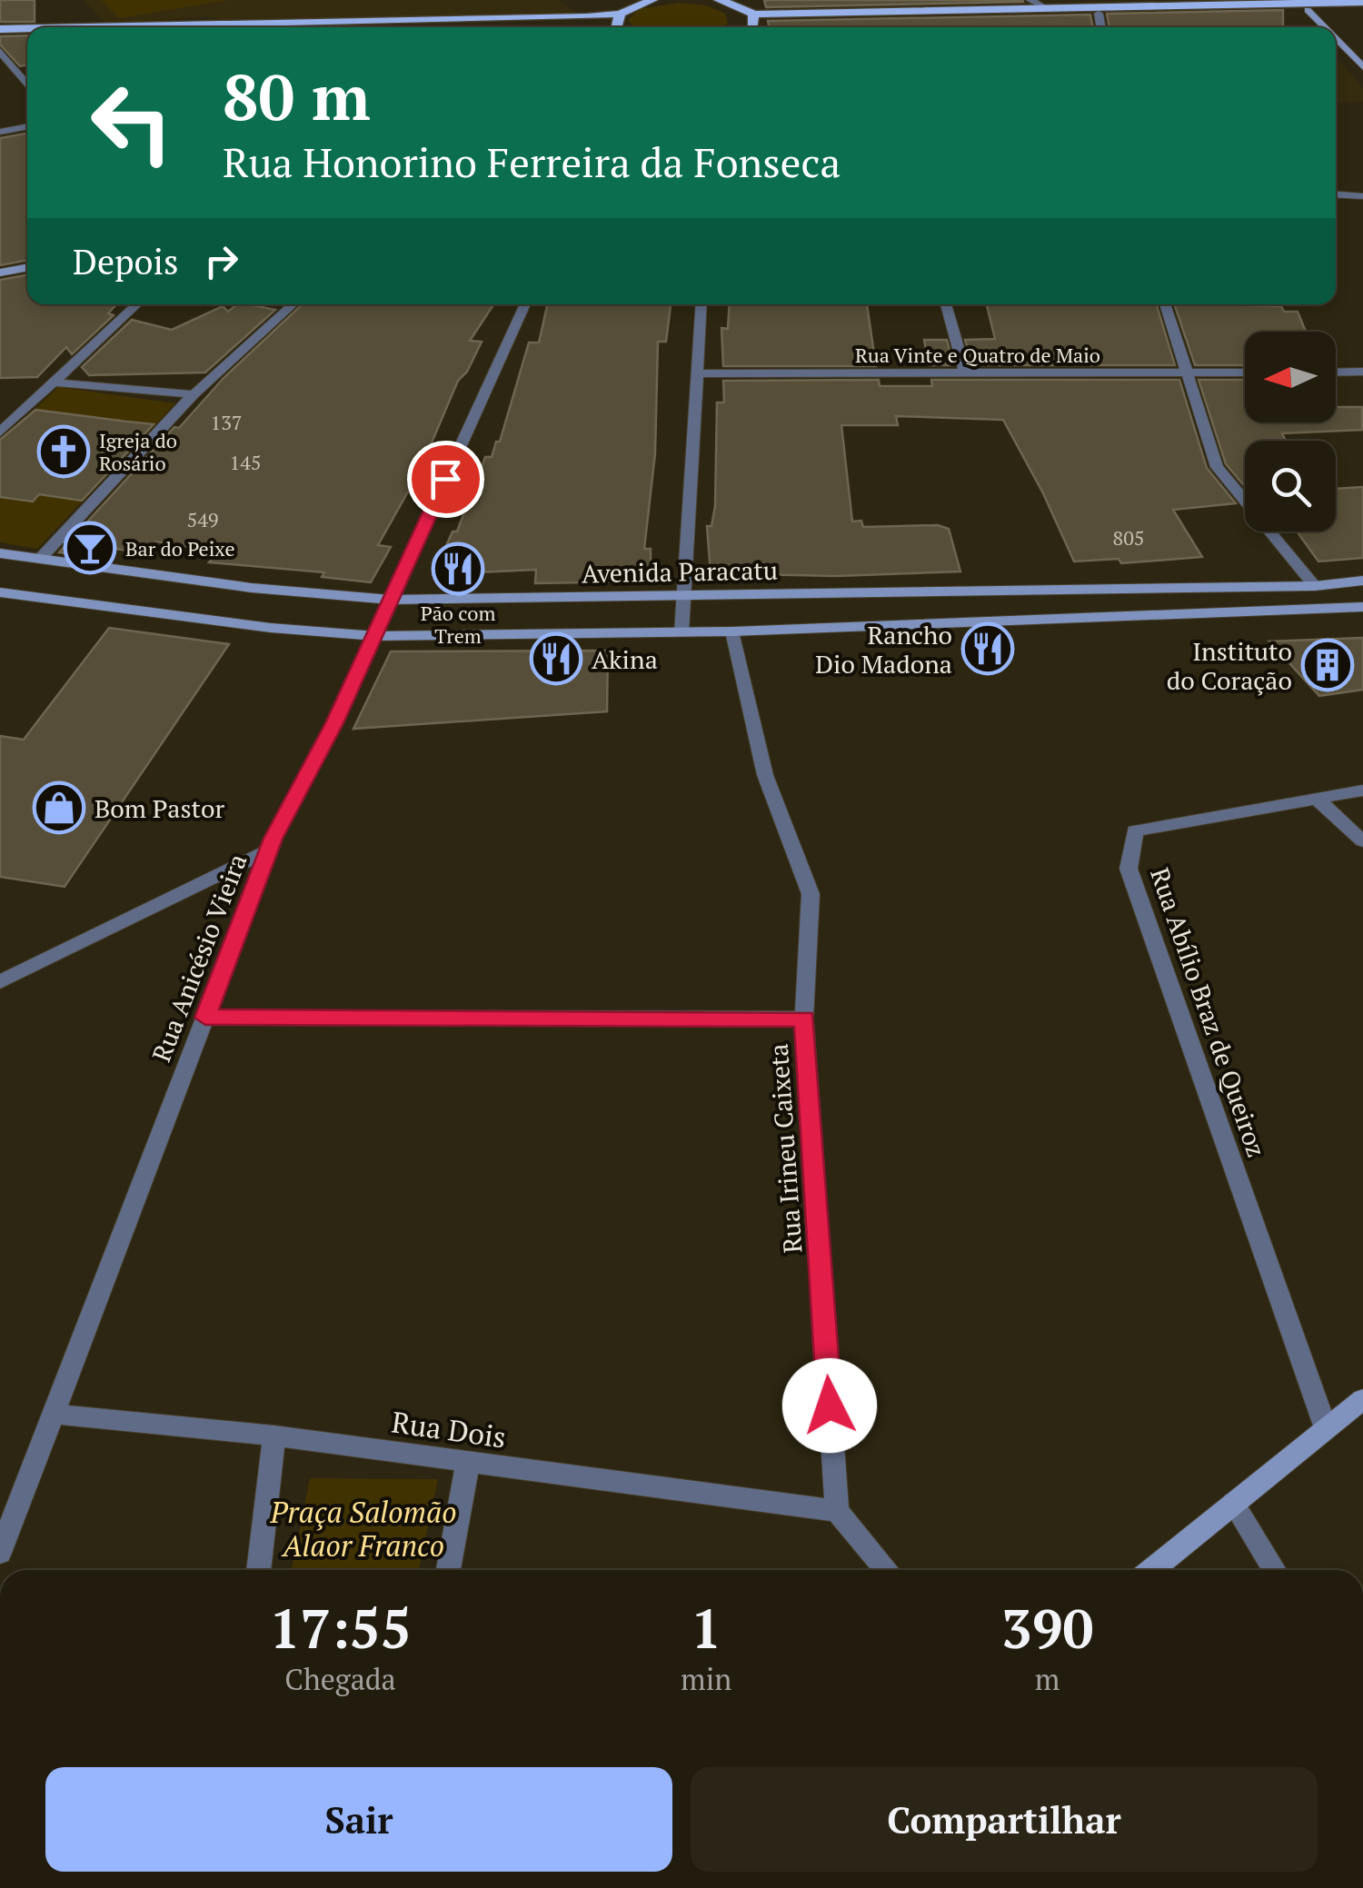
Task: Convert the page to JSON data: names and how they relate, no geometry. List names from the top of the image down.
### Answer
{
  "streets": {
    "street": [
      "Rua Vinte e Quatro de Maio",
      "Avenida Paracatu",
      "Rua Anicésio Vieira",
      "Rua Abílio Braz de Queiroz",
      "Rua Irineu Caixeta",
      "Rua Dois"
    ]
  },
  "crossings": [
    ["Avenida Paracatu", "Rua Anicésio Vieira"],
    ["Rua Anicésio Vieira", "Rua Dois"],
    ["Rua Irineu Caixeta", "Rua Dois"]
  ],
  "parks": ["Praça Salomão Alaor Franco"],
  "places": {
    "church": ["Igreja do Rosário"],
    "bar": ["Bar do Peixe"],
    "restaurant": ["Pão com Trem", "Rancho Dio Madona", "Akina"],
    "building": ["Instituto do Coração"],
    "shop": ["Bom Pastor"]
  },
  "house_numbers": [
    "137",
    "145",
    "549",
    "805"
  ],
  "north": "left",
  "page": {
    "turn": ["80 m", "Rua Honorino Ferreira da Fonseca"],
    "then": "Depois",
    "eta": [
      "17:55",
      "Chegada",
      "1",
      "min",
      "390",
      "m"
    ],
    "buttons": ["Sair", "Compartilhar"]
  }
}
